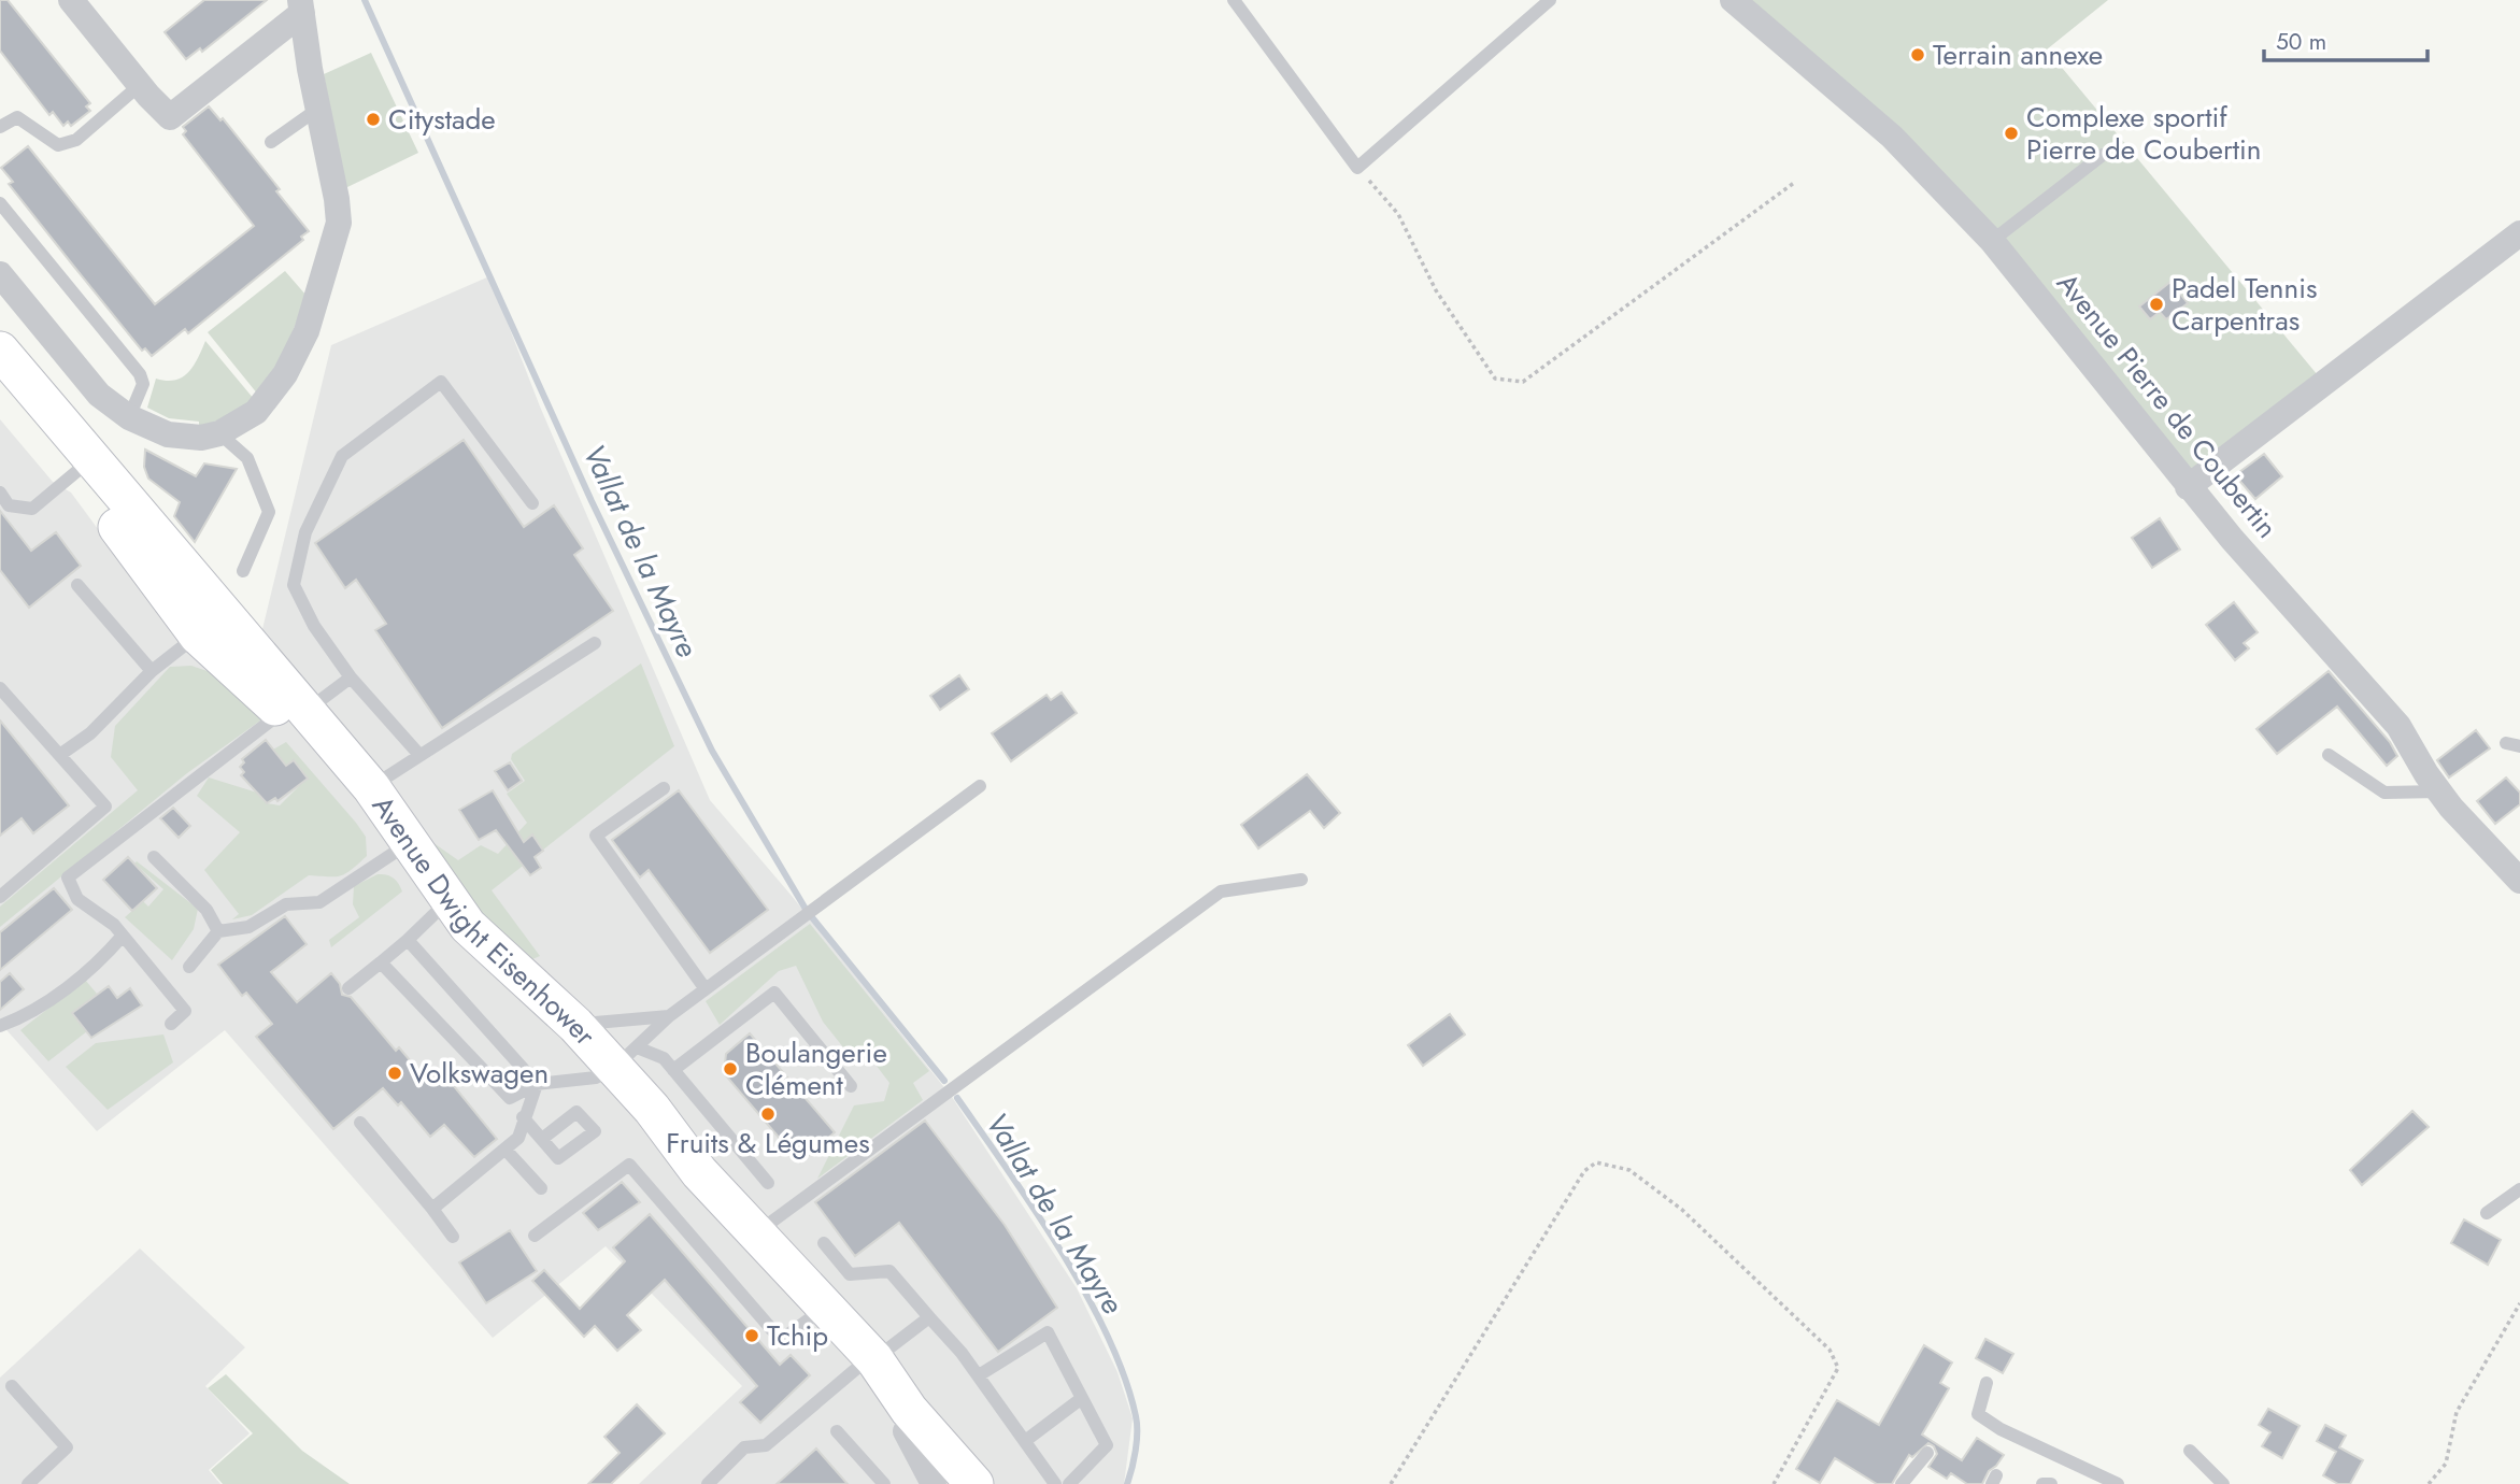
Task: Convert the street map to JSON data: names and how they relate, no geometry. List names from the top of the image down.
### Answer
{
  "streets": {
    "main road": ["Avenue Dwight Eisenhower"],
    "street": ["Avenue Pierre de Coubertin"]
  },
  "water": ["Vallat de la Mayre"],
  "places": [
    "Terrain annexe",
    "Citystade",
    "Complexe sportif Pierre de Coubertin",
    "Padel Tennis Carpentras",
    "Boulangerie Clément",
    "Volkswagen",
    "Fruits & Légumes",
    "Tchip"
  ],
  "scale_bar": "50 m"
}
